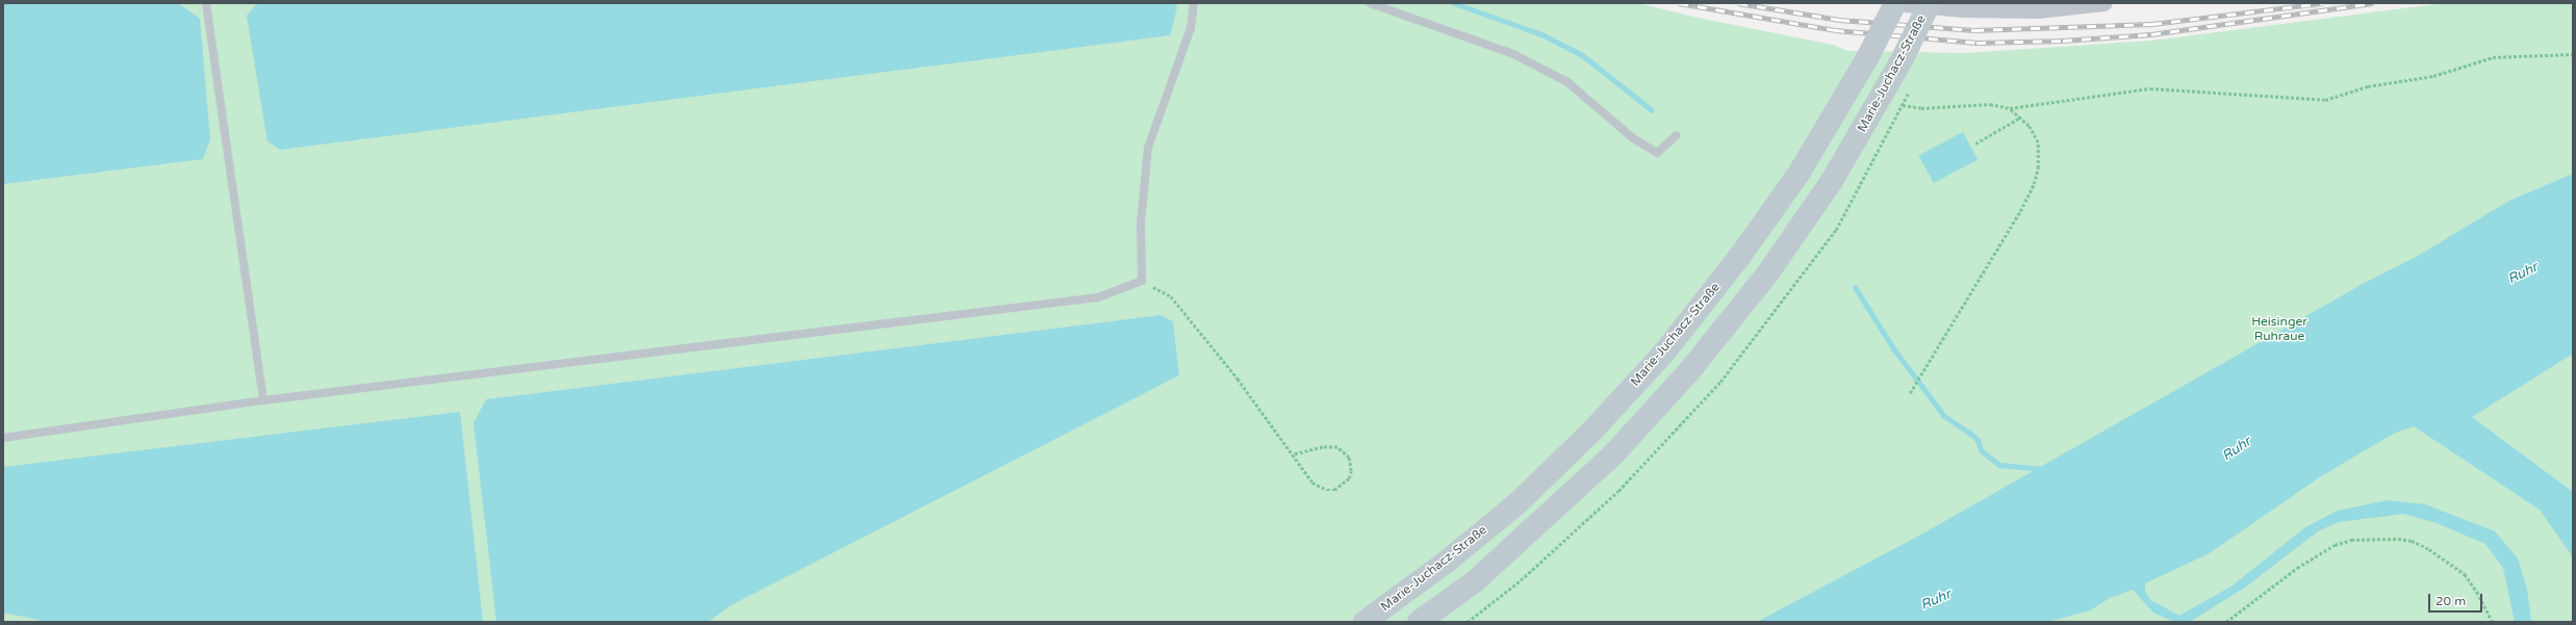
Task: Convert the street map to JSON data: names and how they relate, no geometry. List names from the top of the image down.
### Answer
{
  "streets": {
    "main road": ["Marie-Juchacz-Straße"]
  },
  "water": ["Ruhr"],
  "parks": ["Heisinger Ruhraue"],
  "scale_bar": "20 m"
}
